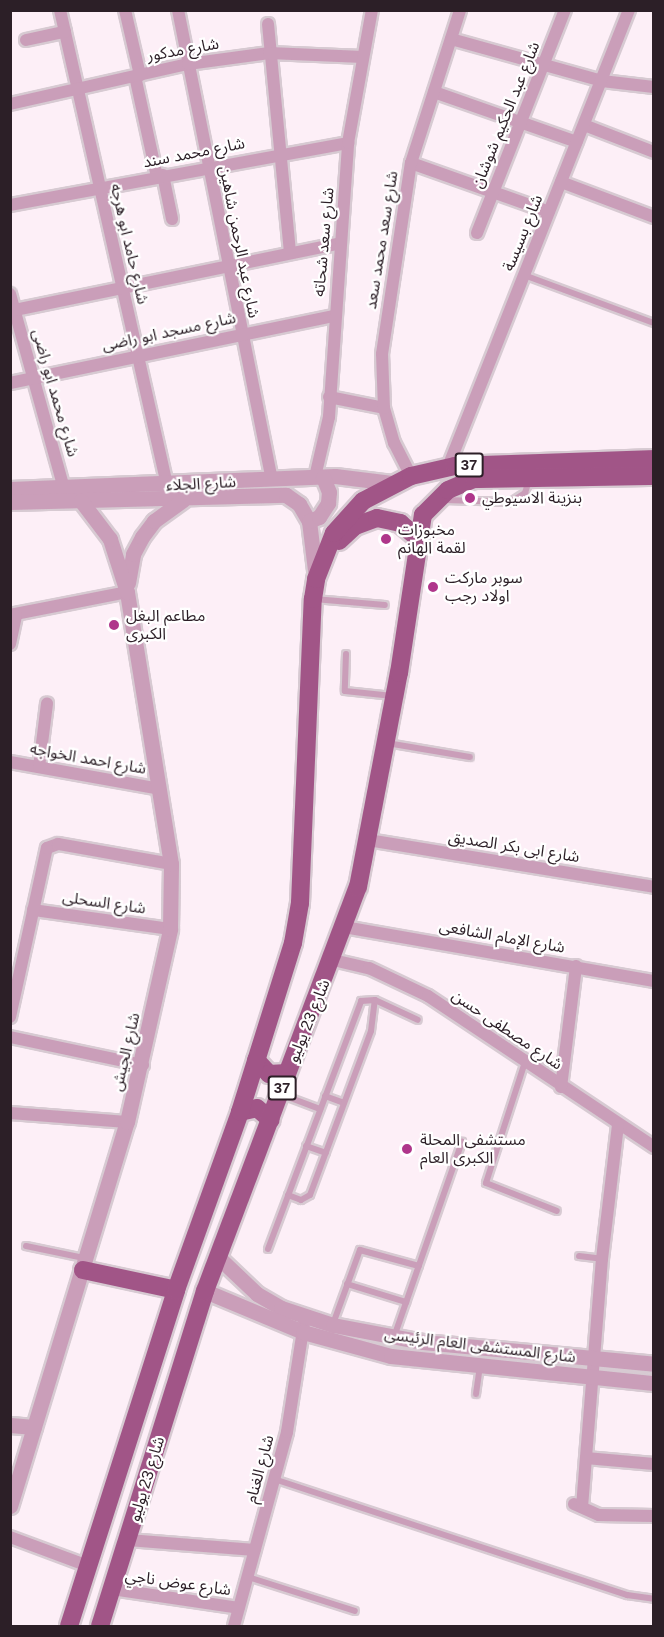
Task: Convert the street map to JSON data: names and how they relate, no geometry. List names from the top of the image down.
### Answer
{
  "streets": {
    "main road": ["37", "شارع الجلاء", "شارع 23 يوليو"],
    "street": [
      "شارع مدكور",
      "شارع عبد الحكيم شوشان",
      "شارع محمد سند",
      "شارع بسيسة",
      "شارع سعد محمد سعد",
      "شارع عبد الرحمن شاهين",
      "شارع سعد شحاته",
      "شارع حامد ابو هرجه",
      "شارع مسجد ابو راضى",
      "شارع محمد ابو راضى",
      "شارع احمد الخواجه",
      "شارع ابى بكر الصديق",
      "شارع السحلى",
      "شارع الإمام الشافعى",
      "شارع مصطفى حسن",
      "شارع الجيش",
      "شارع المستشفى العام الرئيسى",
      "شارع الغنام",
      "شارع عوض ناجي"
    ]
  },
  "crossings": [
    ["شارع مدكور", "شارع عبد الرحمن شاهين"],
    ["شارع مدكور", "شارع سعد شحاته"],
    ["شارع مدكور", "شارع حامد ابو هرجه"],
    ["شارع محمد سند", "شارع عبد الرحمن شاهين"],
    ["شارع محمد سند", "شارع سعد شحاته"],
    ["شارع محمد سند", "شارع حامد ابو هرجه"],
    ["شارع بسيسة", "شارع الجلاء"],
    ["شارع سعد محمد سعد", "شارع الجلاء"],
    ["شارع عبد الرحمن شاهين", "شارع مسجد ابو راضى"],
    ["شارع عبد الرحمن شاهين", "شارع الجلاء"],
    ["شارع سعد شحاته", "شارع مسجد ابو راضى"],
    ["شارع سعد شحاته", "شارع الجلاء"],
    ["شارع حامد ابو هرجه", "شارع مسجد ابو راضى"],
    ["شارع حامد ابو هرجه", "شارع الجلاء"],
    ["شارع مسجد ابو راضى", "شارع محمد ابو راضى"],
    ["شارع محمد ابو راضى", "شارع الجلاء"],
    ["شارع محمد ابو راضى", "شارع الجيش"],
    ["37", "شارع 23 يوليو"],
    ["شارع الجلاء", "شارع 23 يوليو"],
    ["شارع الجلاء", "شارع الجيش"],
    ["شارع احمد الخواجه", "شارع الجيش"],
    ["شارع ابى بكر الصديق", "شارع 23 يوليو"],
    ["شارع السحلى", "شارع الجيش"],
    ["شارع الإمام الشافعى", "شارع 23 يوليو"],
    ["شارع 23 يوليو", "شارع مصطفى حسن"],
    ["شارع 23 يوليو", "شارع المستشفى العام الرئيسى"],
    ["شارع 23 يوليو", "شارع عوض ناجي"],
    ["شارع المستشفى العام الرئيسى", "شارع الغنام"],
    ["شارع الغنام", "شارع عوض ناجي"]
  ],
  "places": [
    "بنزينة الاسيوطي",
    "مخبوزات لقمة الهانم",
    "سوبر ماركت اولاد رجب",
    "مطاعم البغل الكبرى",
    "مستشفى المحلة الكبرى العام"
  ]
}
